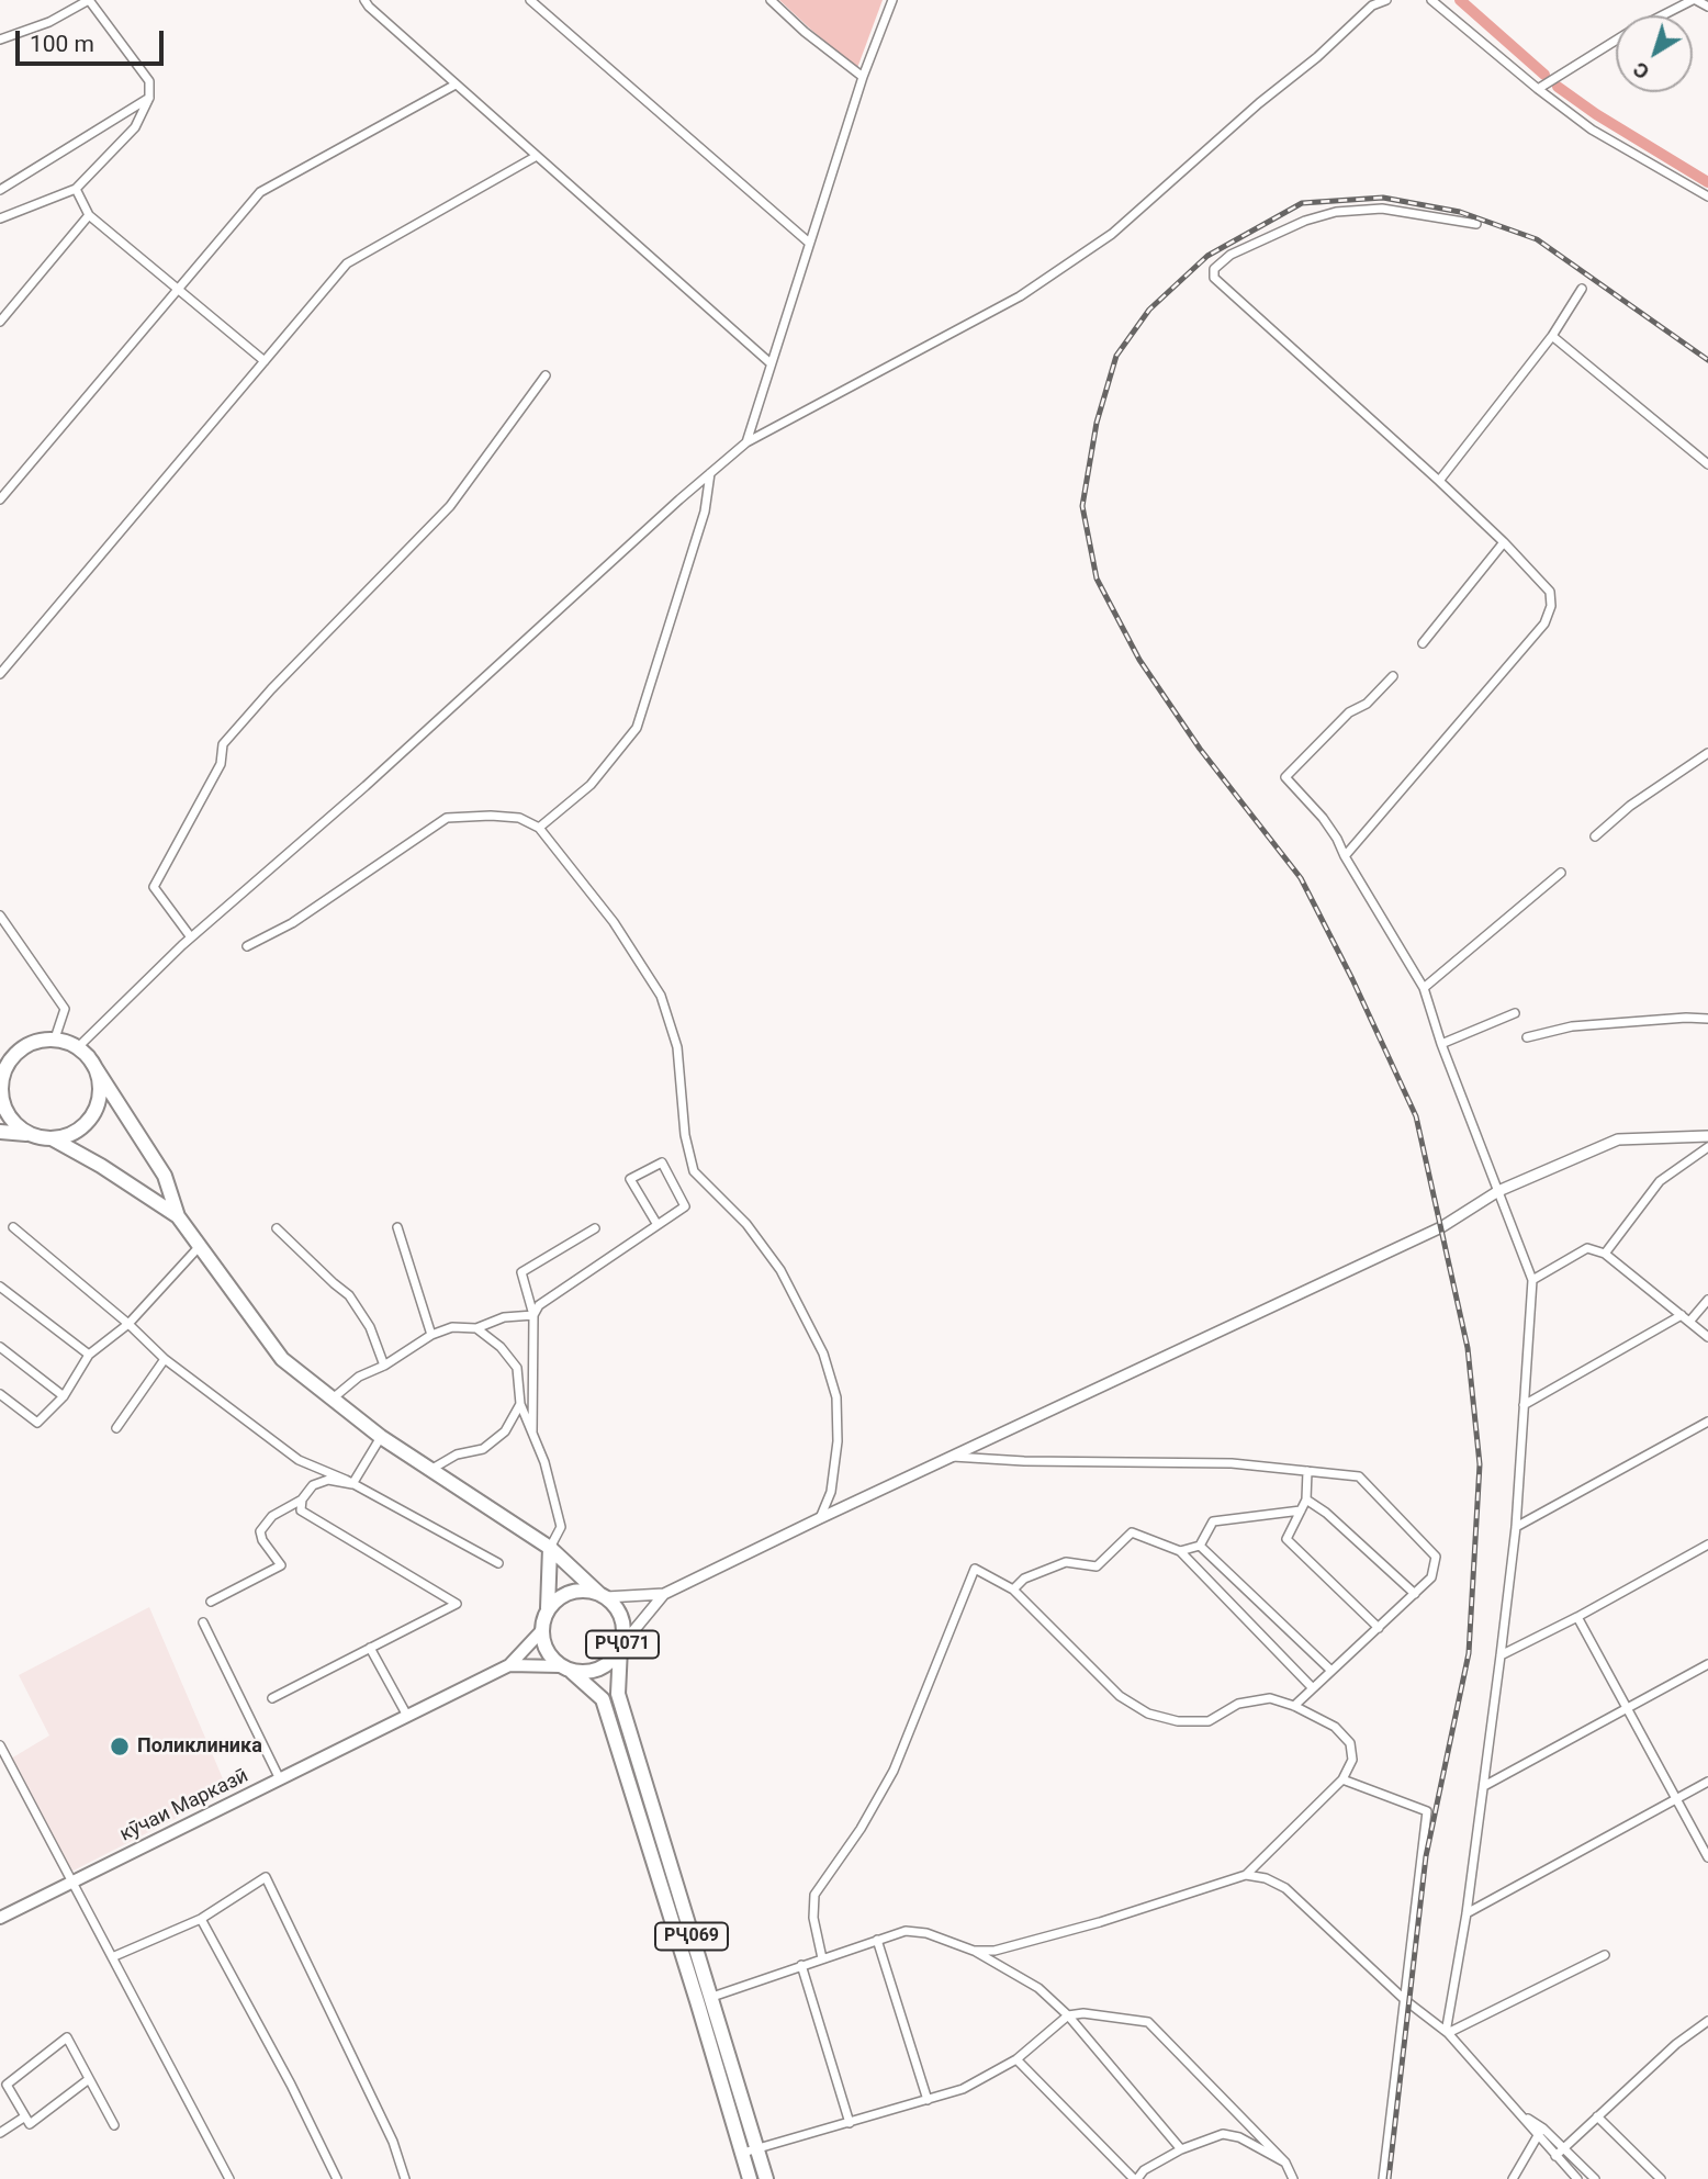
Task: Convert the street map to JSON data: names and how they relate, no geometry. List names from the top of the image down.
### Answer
{
  "streets": {
    "main road": ["РҶ071", "кӯчаи Марказӣ", "РҶ069"]
  },
  "crossings": [
    ["РҶ071", "РҶ069"]
  ],
  "places": ["Поликлиника"],
  "scale_bar": "100 m",
  "north": "bottom left"
}
